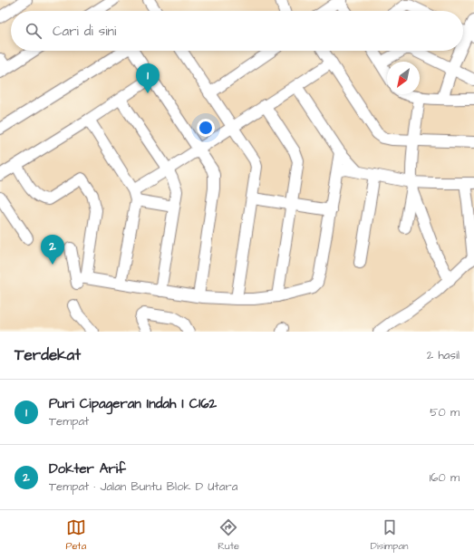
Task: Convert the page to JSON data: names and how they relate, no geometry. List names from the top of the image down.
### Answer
{
  "north": "bottom left",
  "page": {
    "search": "Cari di sini",
    "pins": ["1", "2"],
    "heading": ["Terdekat", "2 hasil"],
    "list": [
      {
        "mark": "1",
        "name": "Puri Cipageran Indah I C162",
        "note": "Tempat",
        "value": "50 m"
      },
      {
        "mark": "2",
        "name": "Dokter Arif",
        "note": "Tempat · Jalan Buntu Blok D Utara",
        "value": "160 m"
      }
    ],
    "nav": ["Peta", "Rute", "Disimpan"]
  }
}
